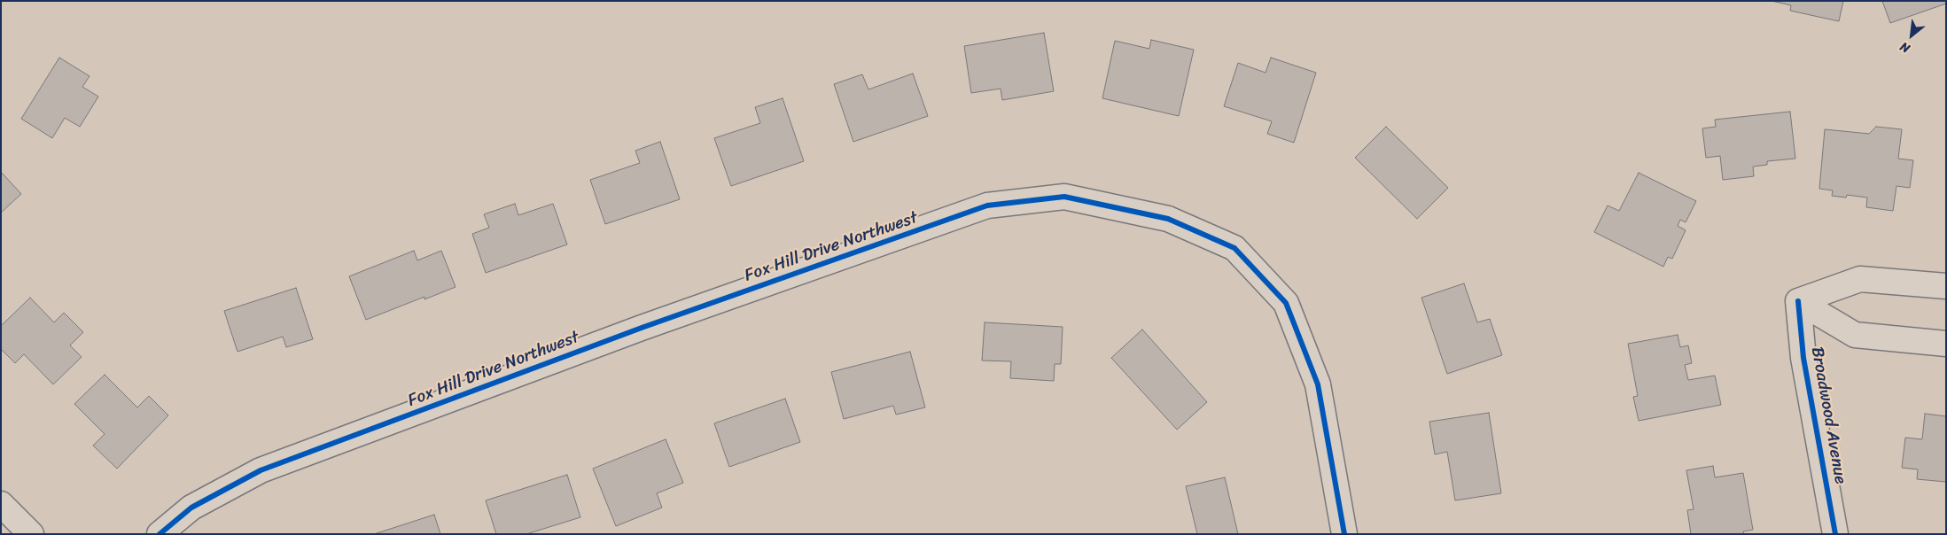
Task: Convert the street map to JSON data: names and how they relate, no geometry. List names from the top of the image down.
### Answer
{
  "streets": {
    "street": ["Fox Hill Drive Northwest", "Broadwood Avenue"]
  },
  "north": "bottom left"
}
